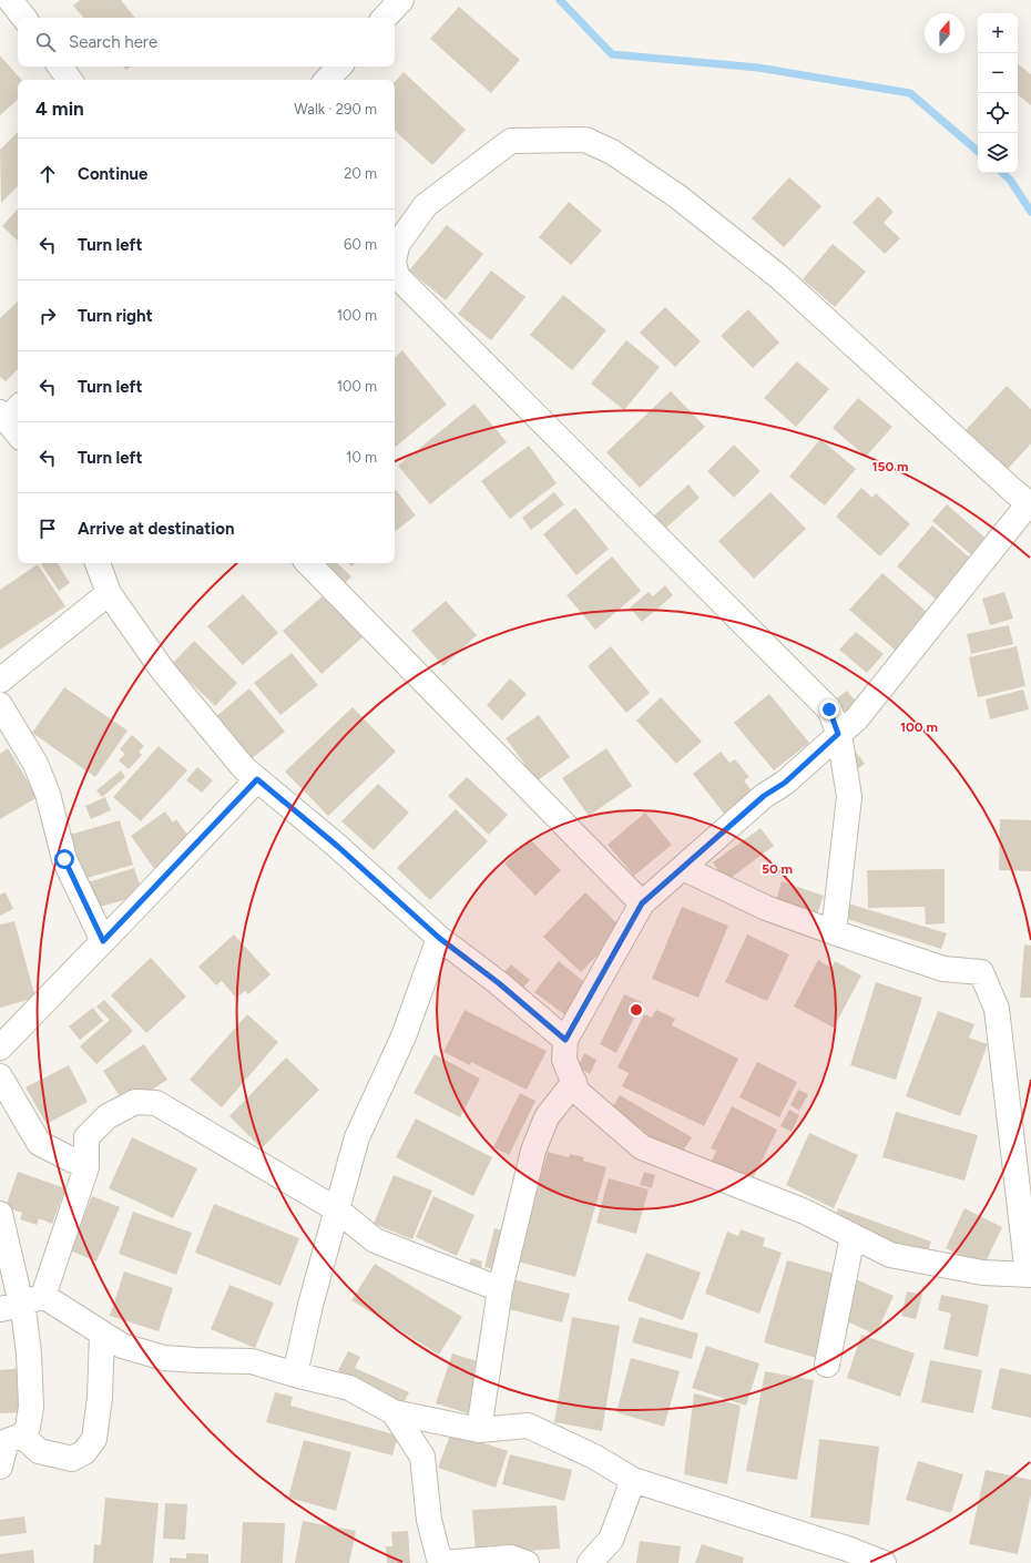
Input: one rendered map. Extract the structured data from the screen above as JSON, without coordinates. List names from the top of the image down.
{
  "north": "top",
  "page": {
    "map_buttons": ["+", "−"],
    "search": "Search here",
    "heading": ["4 min", "Walk · 290 m"],
    "list": [
      ["Continue", "20 m"],
      ["Turn left", "60 m"],
      ["Turn right", "100 m"],
      ["Turn left", "100 m"],
      ["Turn left", "10 m"],
      "Arrive at destination"
    ]
  },
  "rings": ["150 m", "100 m", "50 m"]
}
